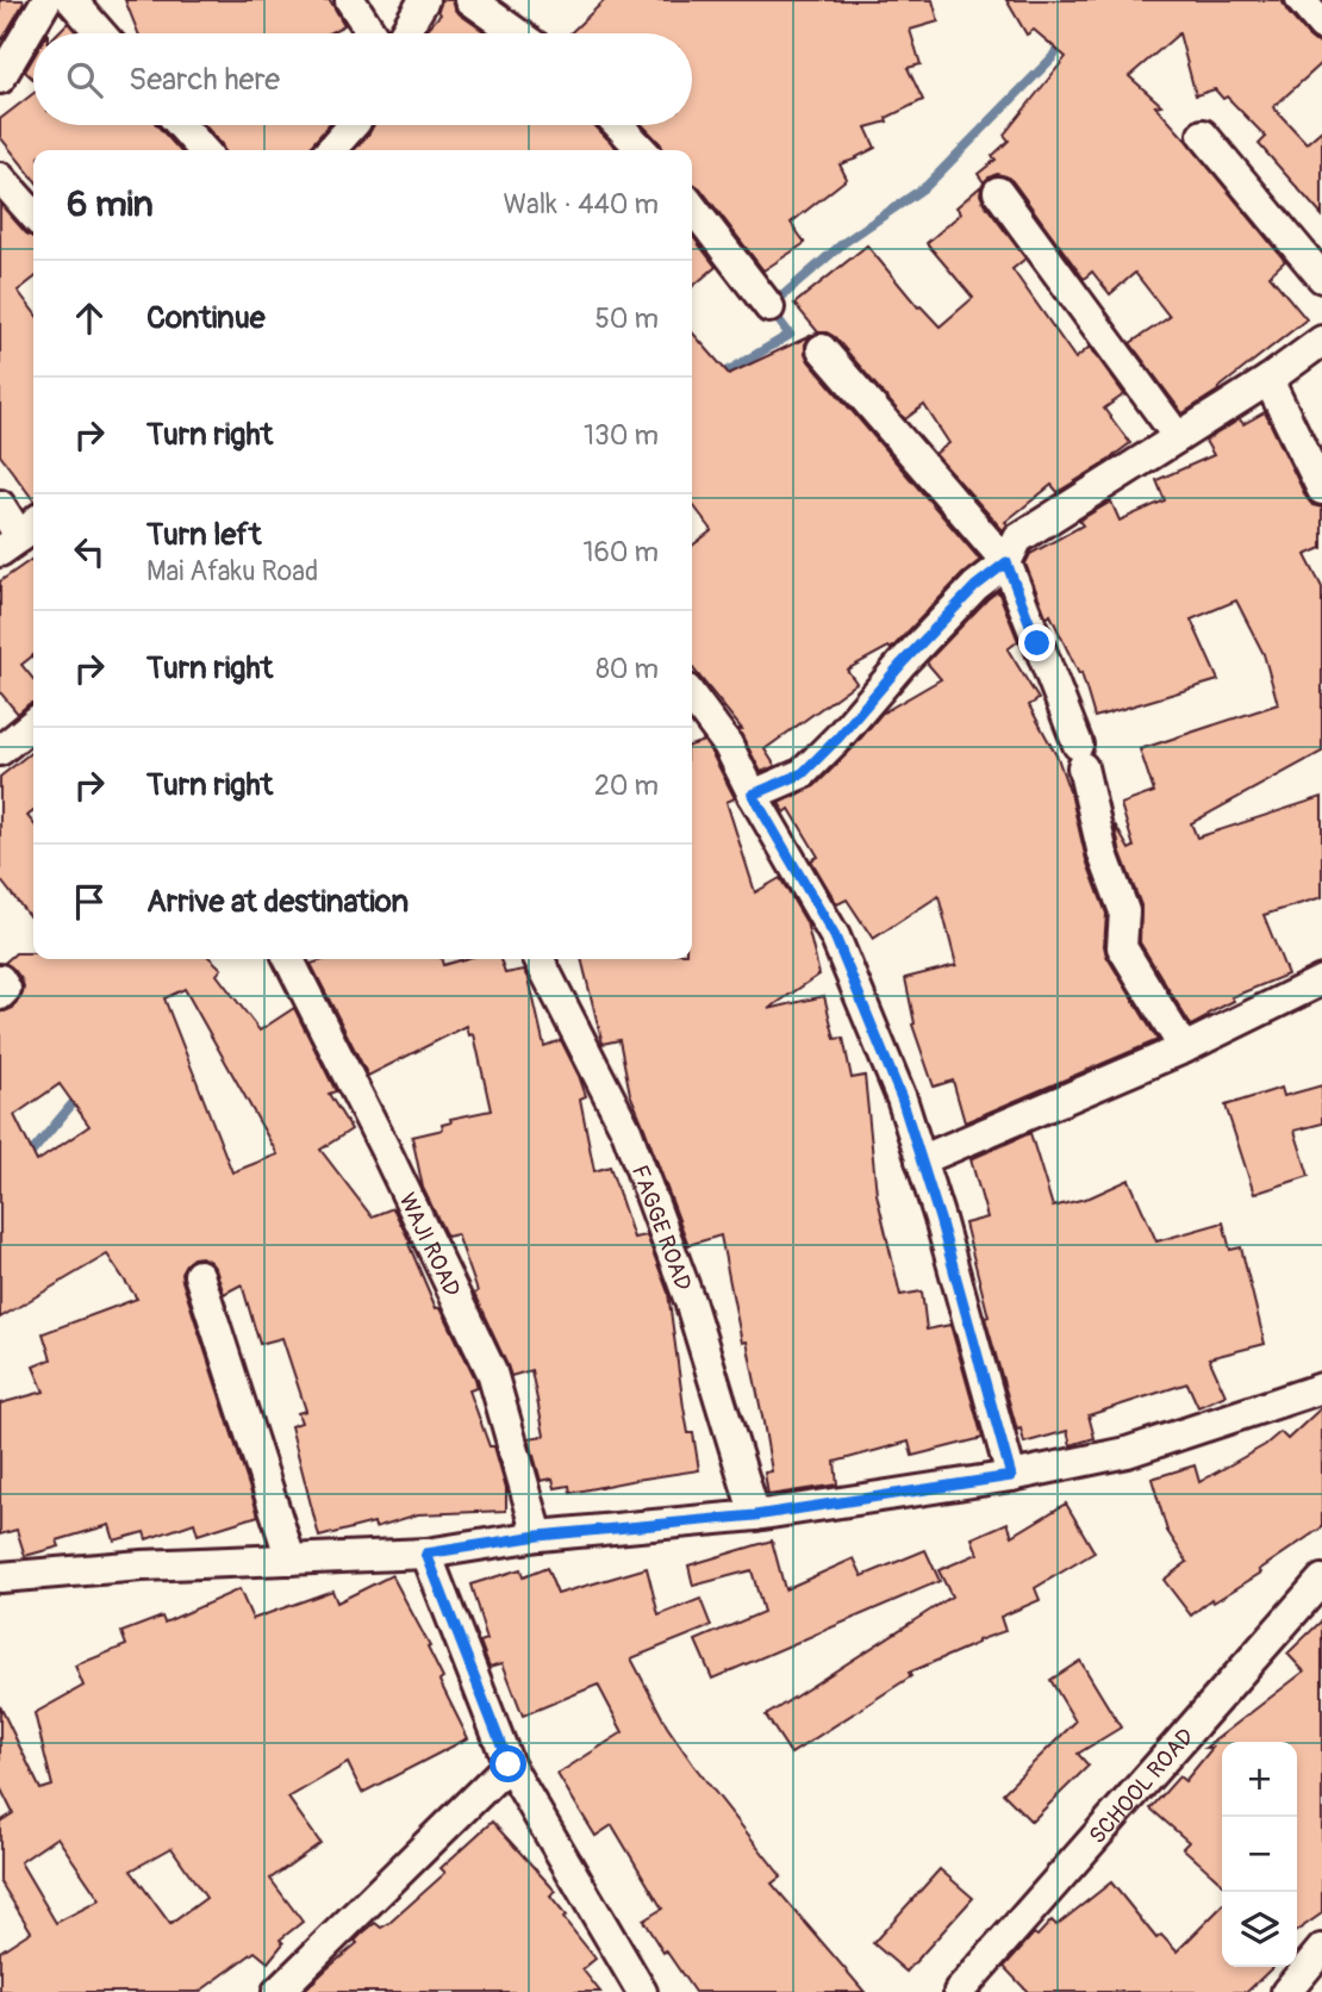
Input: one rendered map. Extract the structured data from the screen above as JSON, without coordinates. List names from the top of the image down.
{
  "streets": {
    "street": ["FAGGE ROAD", "WAJI ROAD", "SCHOOL ROAD"]
  },
  "page": {
    "search": "Search here",
    "heading": ["6 min", "Walk · 440 m"],
    "list": [
      ["Continue", "50 m"],
      ["Turn right", "130 m"],
      ["Turn left", "Mai Afaku Road", "160 m"],
      ["Turn right", "80 m"],
      ["Turn right", "20 m"],
      "Arrive at destination"
    ],
    "map_buttons": ["+", "−"]
  }
}
